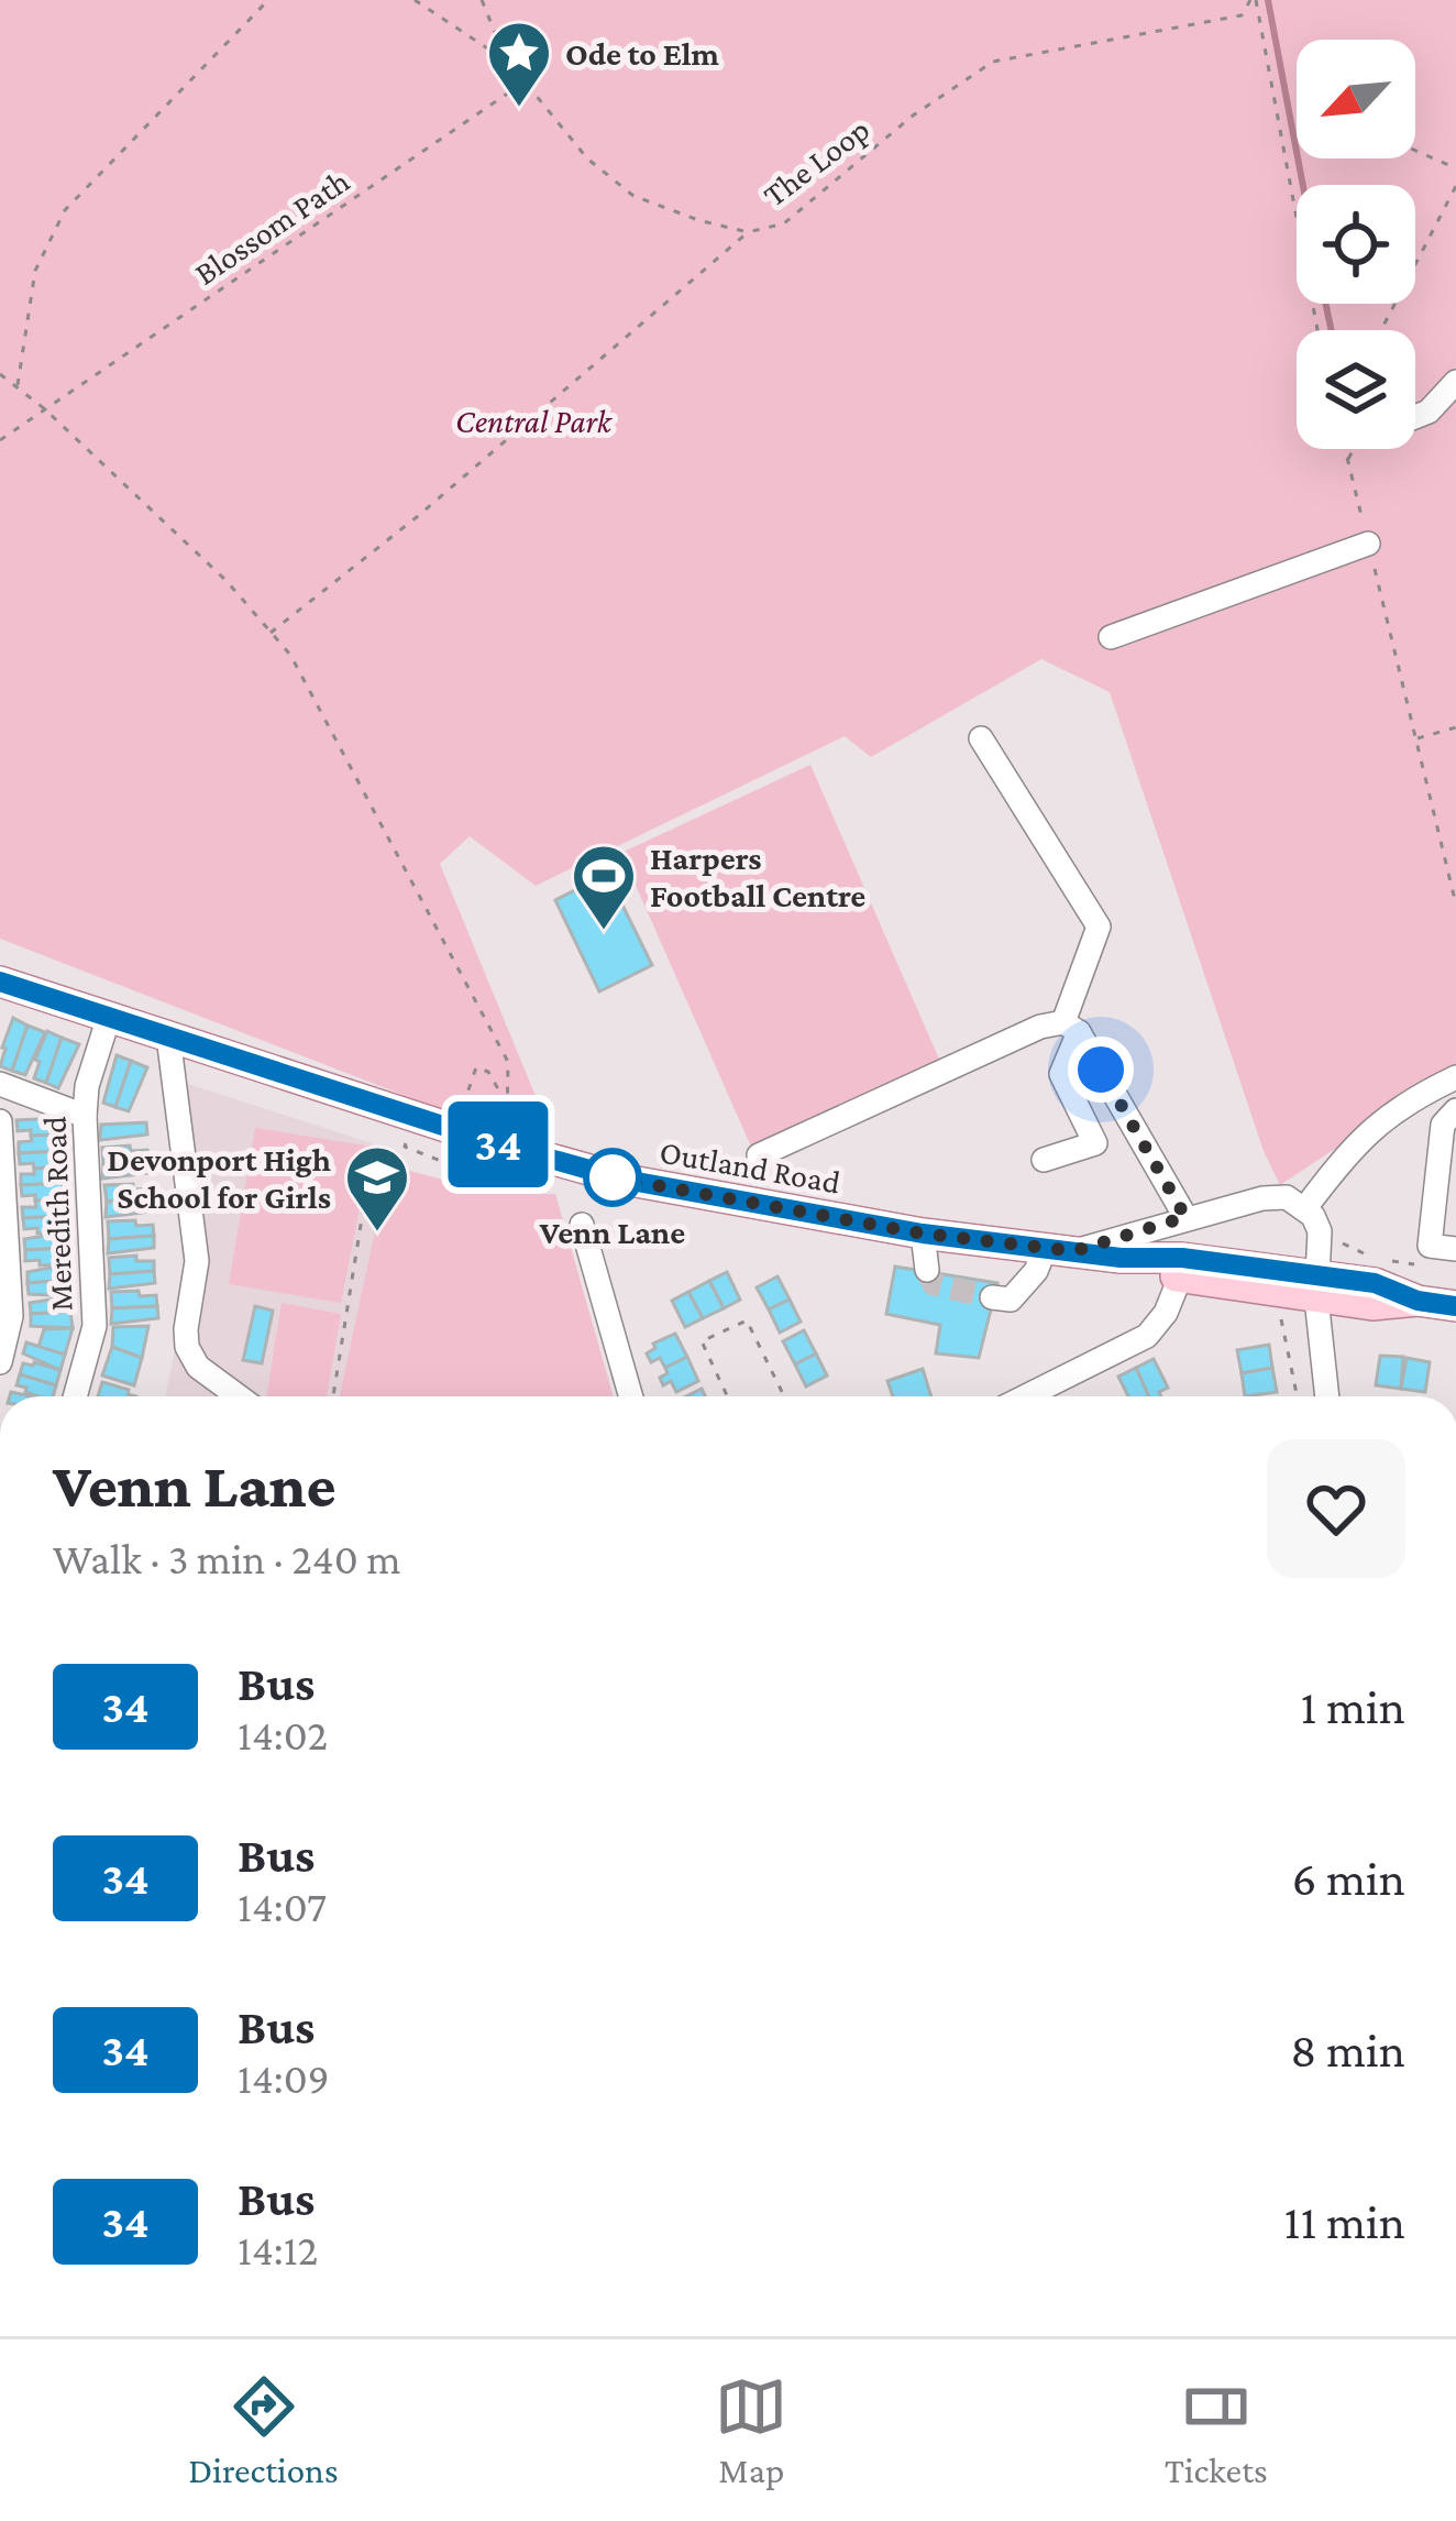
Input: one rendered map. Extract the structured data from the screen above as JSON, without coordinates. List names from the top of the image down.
{
  "streets": {
    "main road": ["Outland Road"],
    "street": ["Meredith Road"],
    "path": ["The Loop", "Blossom Path"]
  },
  "crossings": [
    ["The Loop", "Blossom Path"],
    ["Outland Road", "Meredith Road"]
  ],
  "parks": ["Central Park"],
  "places": {
    "place": ["Ode to Elm"],
    "sports": ["Harpers Football Centre"],
    "other": ["Venn Lane"],
    "school or university": ["Devonport High School for Girls"]
  },
  "lines": ["bus line 34"],
  "north": "bottom left",
  "page": {
    "on_map": "34",
    "heading": ["Venn Lane", "Walk · 3 min · 240 m"],
    "list": [
      {
        "mark": "34",
        "name": "Bus",
        "note": "14:02",
        "value": "1 min"
      },
      {
        "mark": "34",
        "name": "Bus",
        "note": "14:07",
        "value": "6 min"
      },
      {
        "mark": "34",
        "name": "Bus",
        "note": "14:09",
        "value": "8 min"
      },
      {
        "mark": "34",
        "name": "Bus",
        "note": "14:12",
        "value": "11 min"
      }
    ],
    "tabs": ["Directions", "Map", "Tickets"]
  }
}
